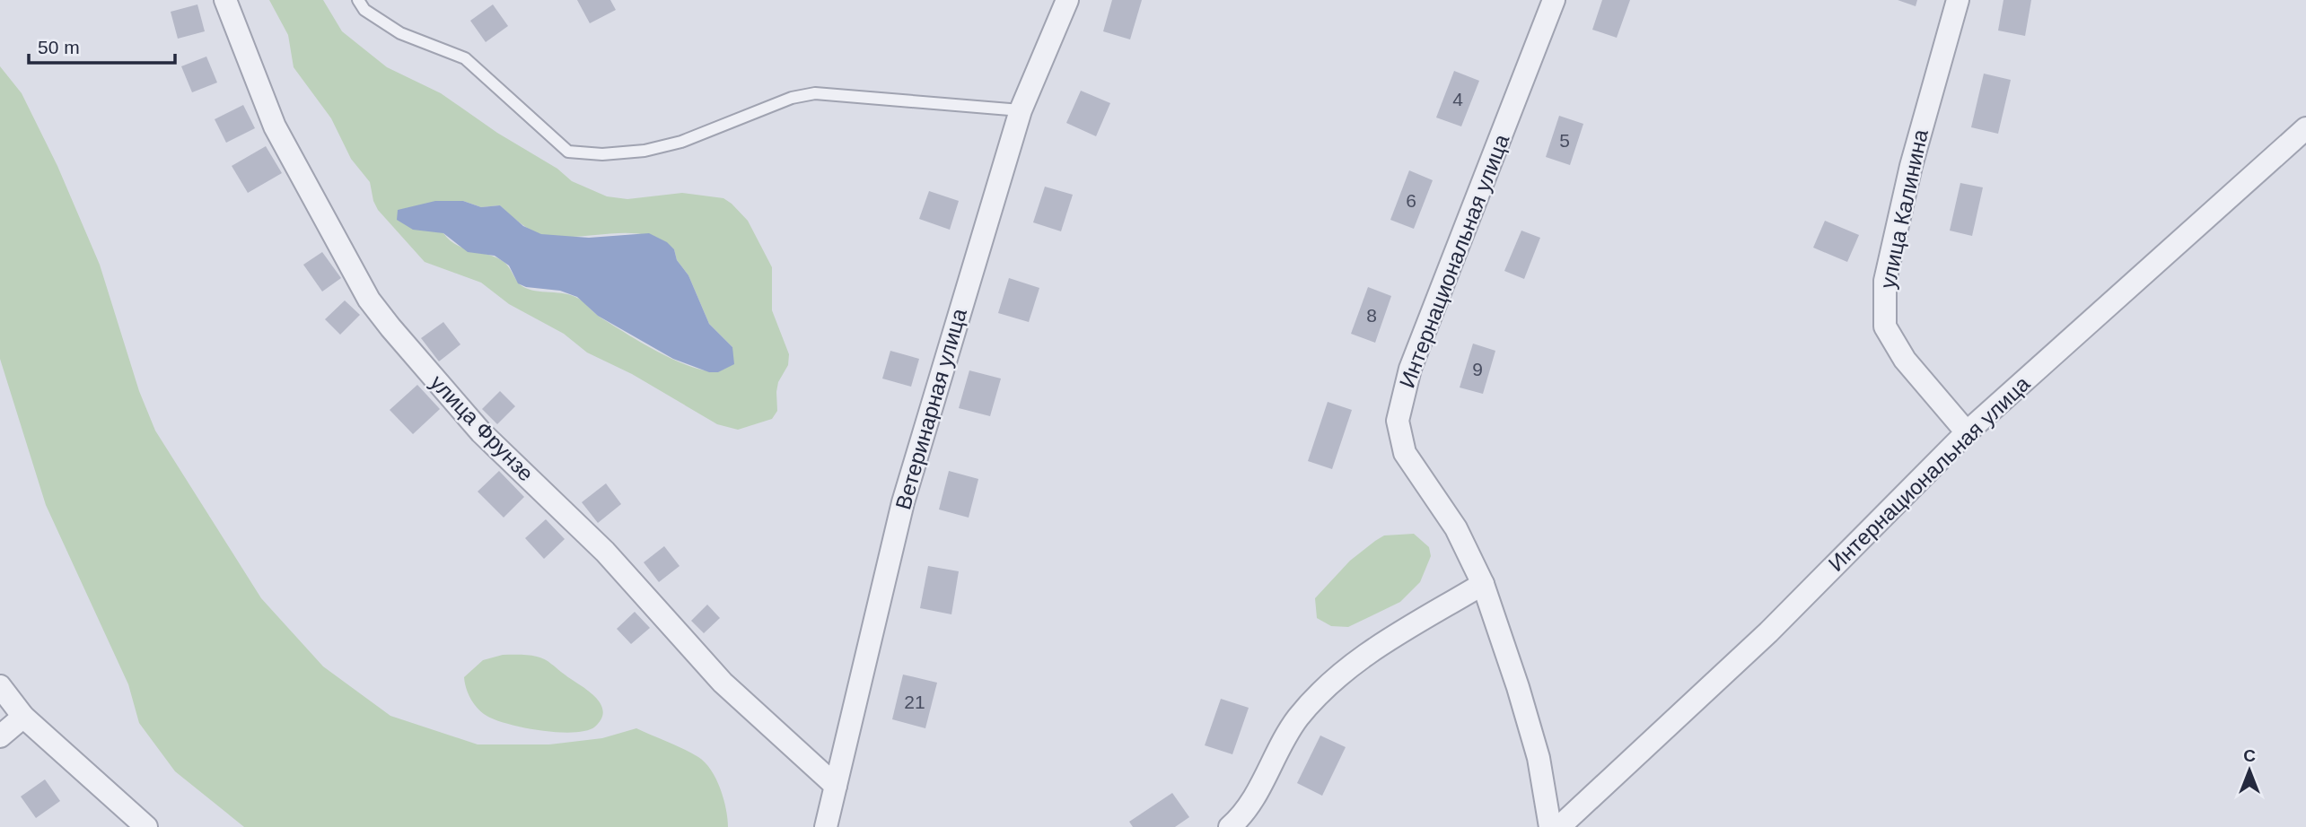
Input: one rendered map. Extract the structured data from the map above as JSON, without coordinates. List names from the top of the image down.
{
  "streets": {
    "street": [
      "улица Калинина",
      "Интернациональная улица",
      "Ветеринарная улица",
      "улица Фрунзе"
    ]
  },
  "crossings": [
    ["улица Калинина", "Интернациональная улица"],
    ["Ветеринарная улица", "улица Фрунзе"]
  ],
  "house_numbers": [
    "4",
    "5",
    "6",
    "8",
    "9",
    "21"
  ],
  "scale_bar": "50 m",
  "north": "top"
}
